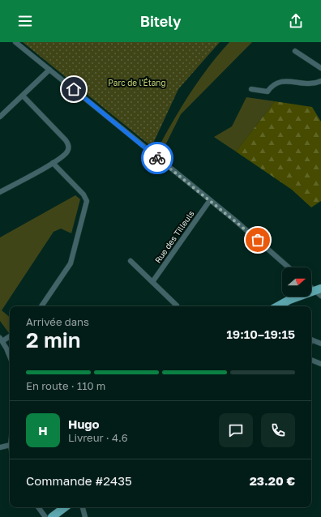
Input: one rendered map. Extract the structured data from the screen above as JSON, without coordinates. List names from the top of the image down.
{
  "streets": {
    "street": ["Rue des Tilleuls"]
  },
  "parks": ["Parc de l'Étang"],
  "north": "right",
  "page": {
    "header": "Bitely",
    "heading": ["2 min", "Arrivée dans", "19:10–19:15"],
    "panel": [
      "Hugo",
      "Livreur · 4.6",
      "Commande #2435",
      "23.20 €"
    ],
    "bar": "En route · 110 m",
    "round": "H"
  }
}
